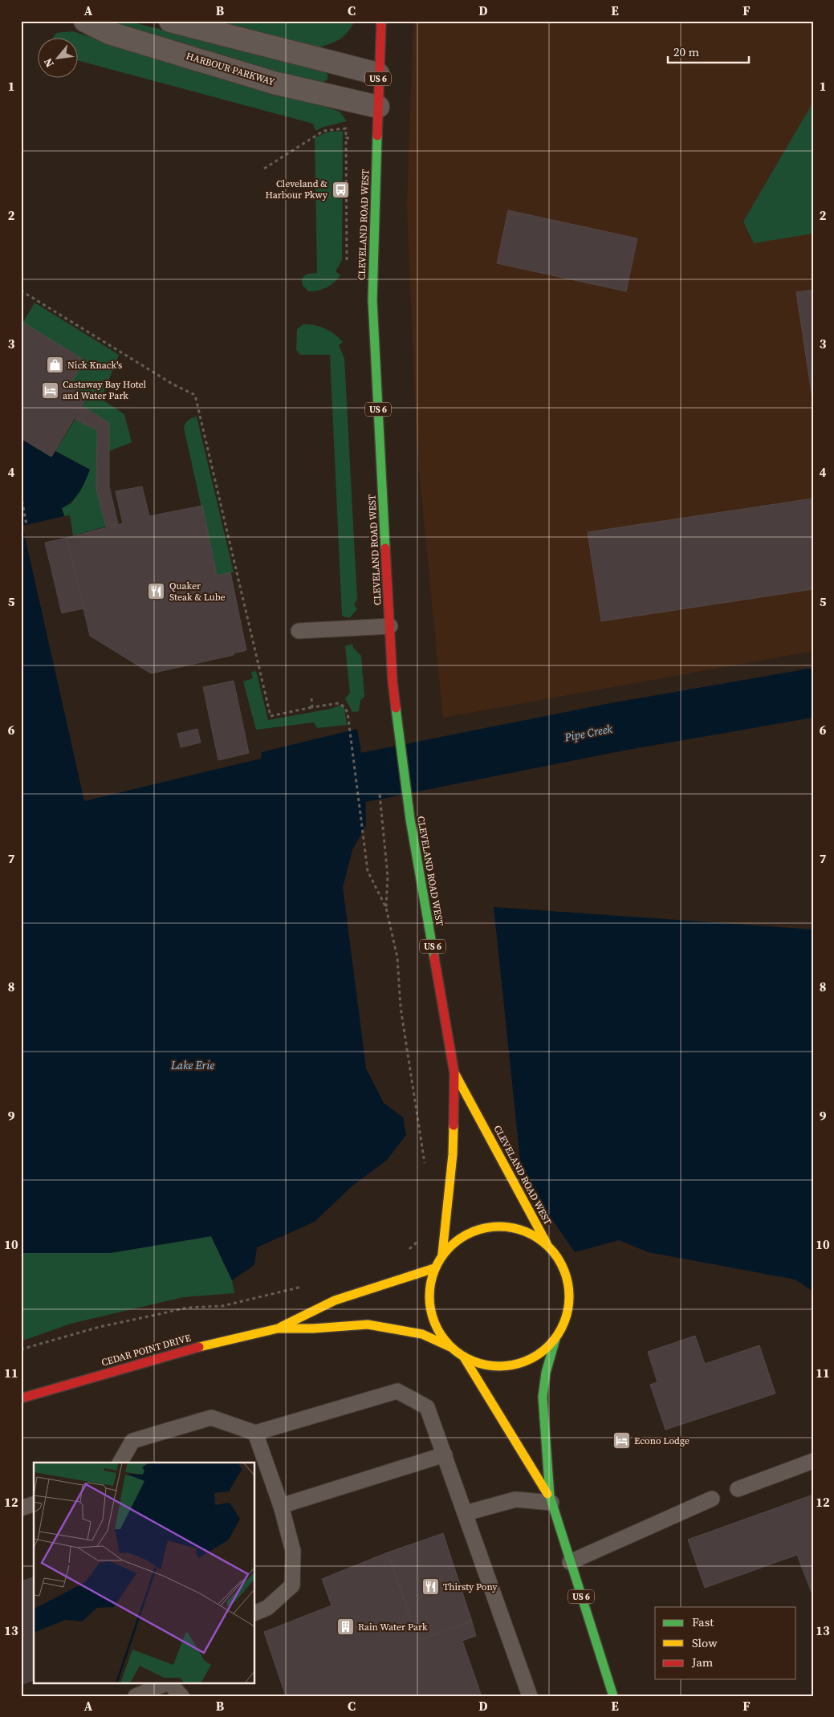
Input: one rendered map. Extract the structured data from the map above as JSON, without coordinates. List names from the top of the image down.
{
  "streets": {
    "main road": ["US 6", "CLEVELAND ROAD WEST", "CEDAR POINT DRIVE"],
    "street": ["HARBOUR PARKWAY"]
  },
  "crossings": [
    ["HARBOUR PARKWAY", "CLEVELAND ROAD WEST"],
    ["US 6", "CLEVELAND ROAD WEST"],
    ["US 6", "CEDAR POINT DRIVE"],
    ["CLEVELAND ROAD WEST", "CEDAR POINT DRIVE"]
  ],
  "water": ["Pipe Creek", "Lake Erie"],
  "places": {
    "bus stop": ["Cleveland & Harbour Pkwy"],
    "shop": ["Nick Knack's"],
    "hotel": ["Castaway Bay Hotel and Water Park", "Econo Lodge"],
    "restaurant": ["Quaker Steak & Lube", "Thirsty Pony"],
    "building": ["Rain Water Park"]
  },
  "legend": ["Fast", "Slow", "Jam"],
  "scale_bar": "20 m",
  "north": "bottom left",
  "grid": {
    "columns": [
      "A",
      "B",
      "C",
      "D",
      "E",
      "F"
    ],
    "rows": [
      "1",
      "2",
      "3",
      "4",
      "5",
      "6",
      "7",
      "8",
      "9",
      "10",
      "11",
      "12",
      "13"
    ]
  }
}
